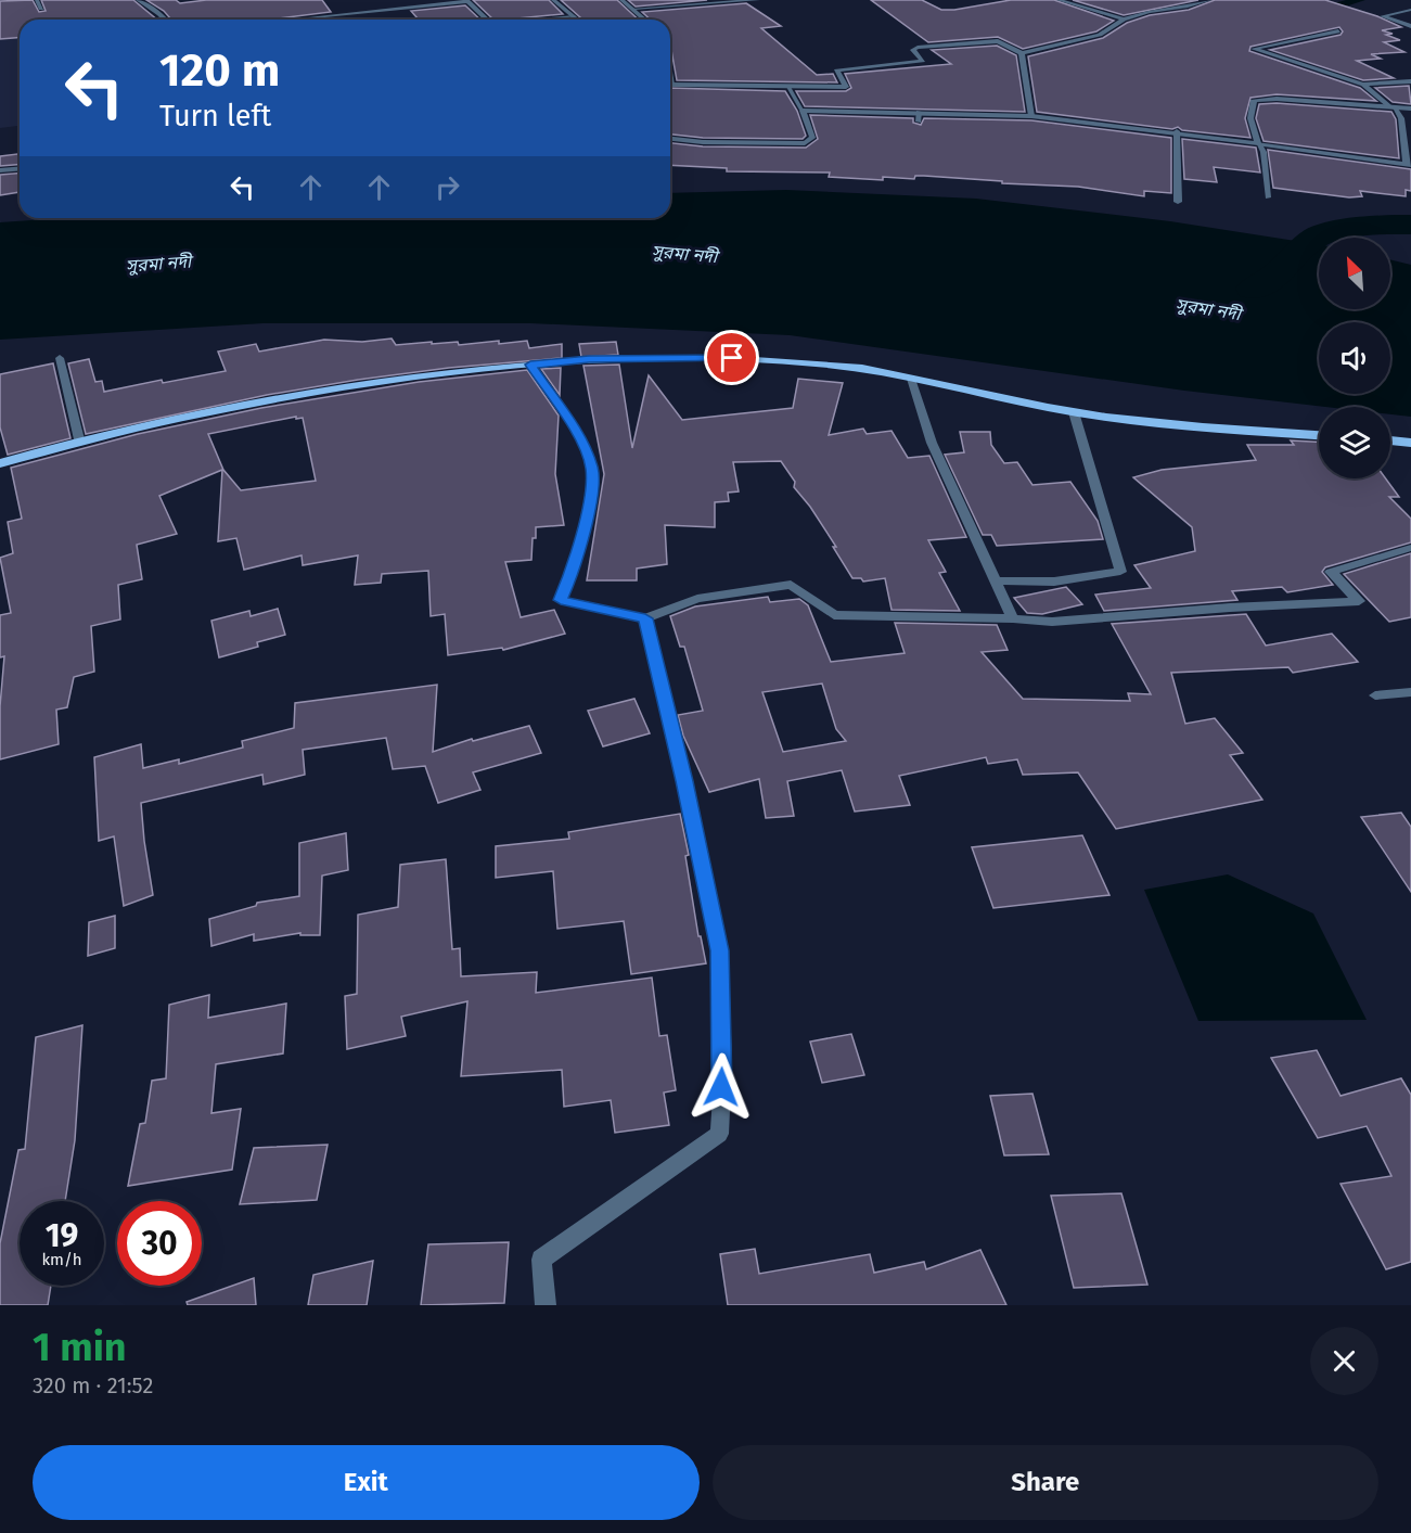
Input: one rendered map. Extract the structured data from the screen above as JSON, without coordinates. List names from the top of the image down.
{
  "water": ["সুরমা নদী"],
  "north": "top left",
  "page": {
    "turn": ["120 m", "Turn left"],
    "speed": "19 km/h",
    "limit": "30",
    "heading": ["1 min", "320 m · 21:52"],
    "buttons": ["Exit", "Share"]
  }
}
